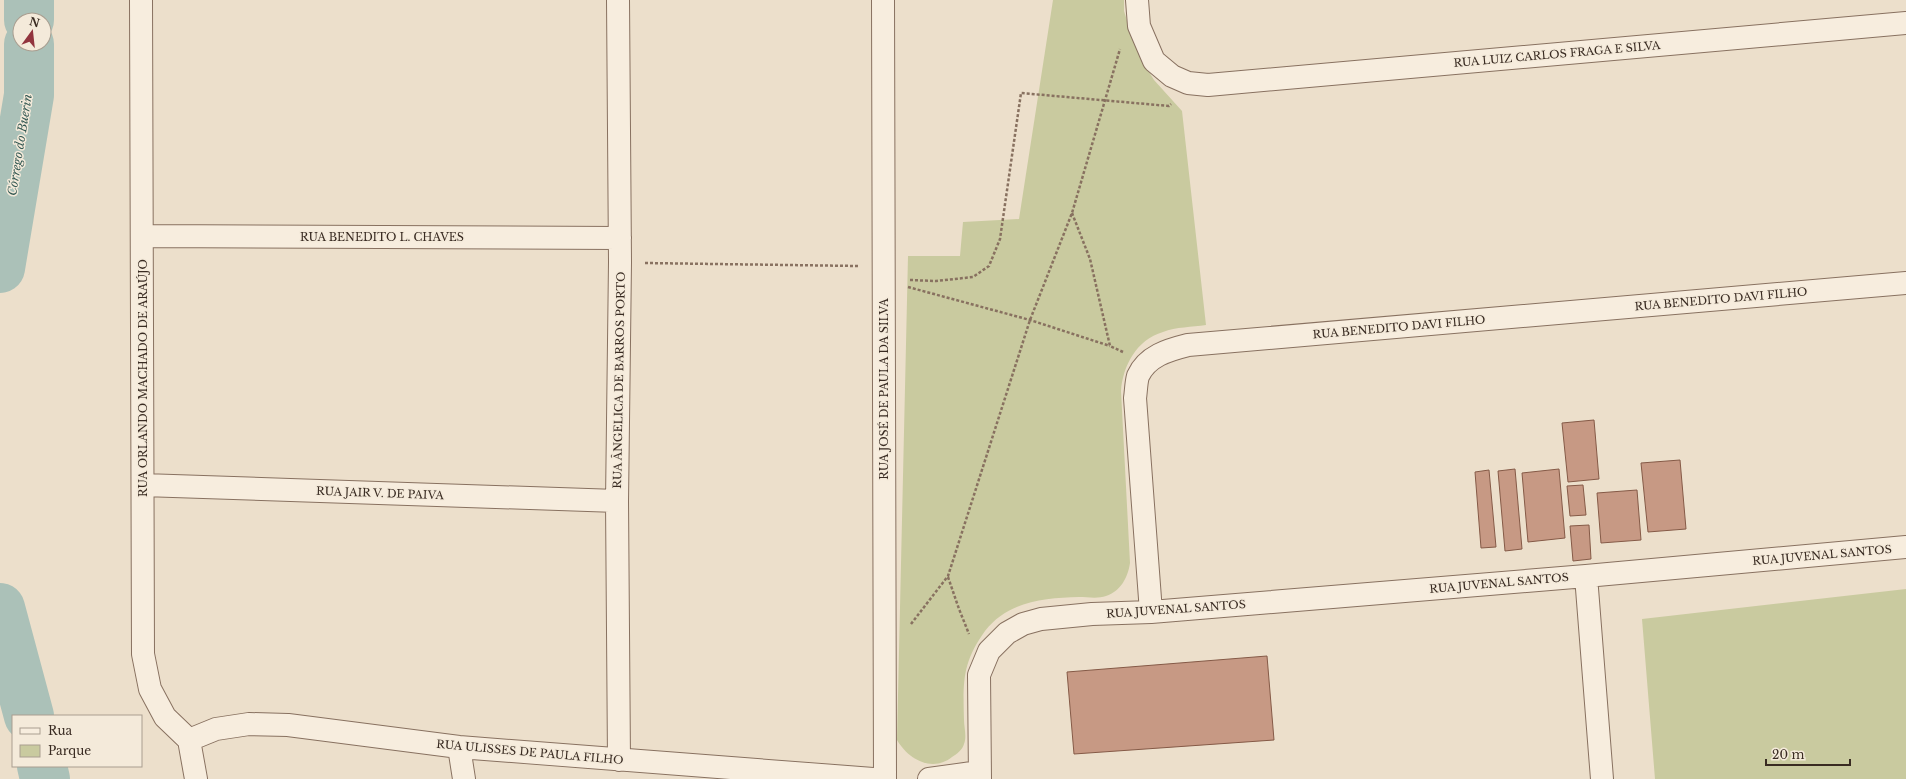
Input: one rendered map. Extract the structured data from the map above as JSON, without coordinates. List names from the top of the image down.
{
  "streets": {
    "street": [
      "RUA LUIZ CARLOS FRAGA E SILVA",
      "RUA BENEDITO L. CHAVES",
      "RUA BENEDITO DAVI FILHO",
      "RUA ORLANDO MACHADO DE ARAÚJO",
      "RUA ÂNGELICA DE BARROS PORTO",
      "RUA JOSÉ DE PAULA DA SILVA",
      "RUA JAIR V. DE PAIVA",
      "RUA JUVENAL SANTOS",
      "RUA ULISSES DE PAULA FILHO"
    ]
  },
  "crossings": [
    ["RUA BENEDITO L. CHAVES", "RUA ORLANDO MACHADO DE ARAÚJO"],
    ["RUA BENEDITO L. CHAVES", "RUA ÂNGELICA DE BARROS PORTO"],
    ["RUA ORLANDO MACHADO DE ARAÚJO", "RUA JAIR V. DE PAIVA"],
    ["RUA ORLANDO MACHADO DE ARAÚJO", "RUA ULISSES DE PAULA FILHO"],
    ["RUA ÂNGELICA DE BARROS PORTO", "RUA JAIR V. DE PAIVA"],
    ["RUA ÂNGELICA DE BARROS PORTO", "RUA ULISSES DE PAULA FILHO"]
  ],
  "water": ["Córrego do Buerin"],
  "legend": ["Rua", "Parque"],
  "scale_bar": "20 m",
  "north": "top"
}
